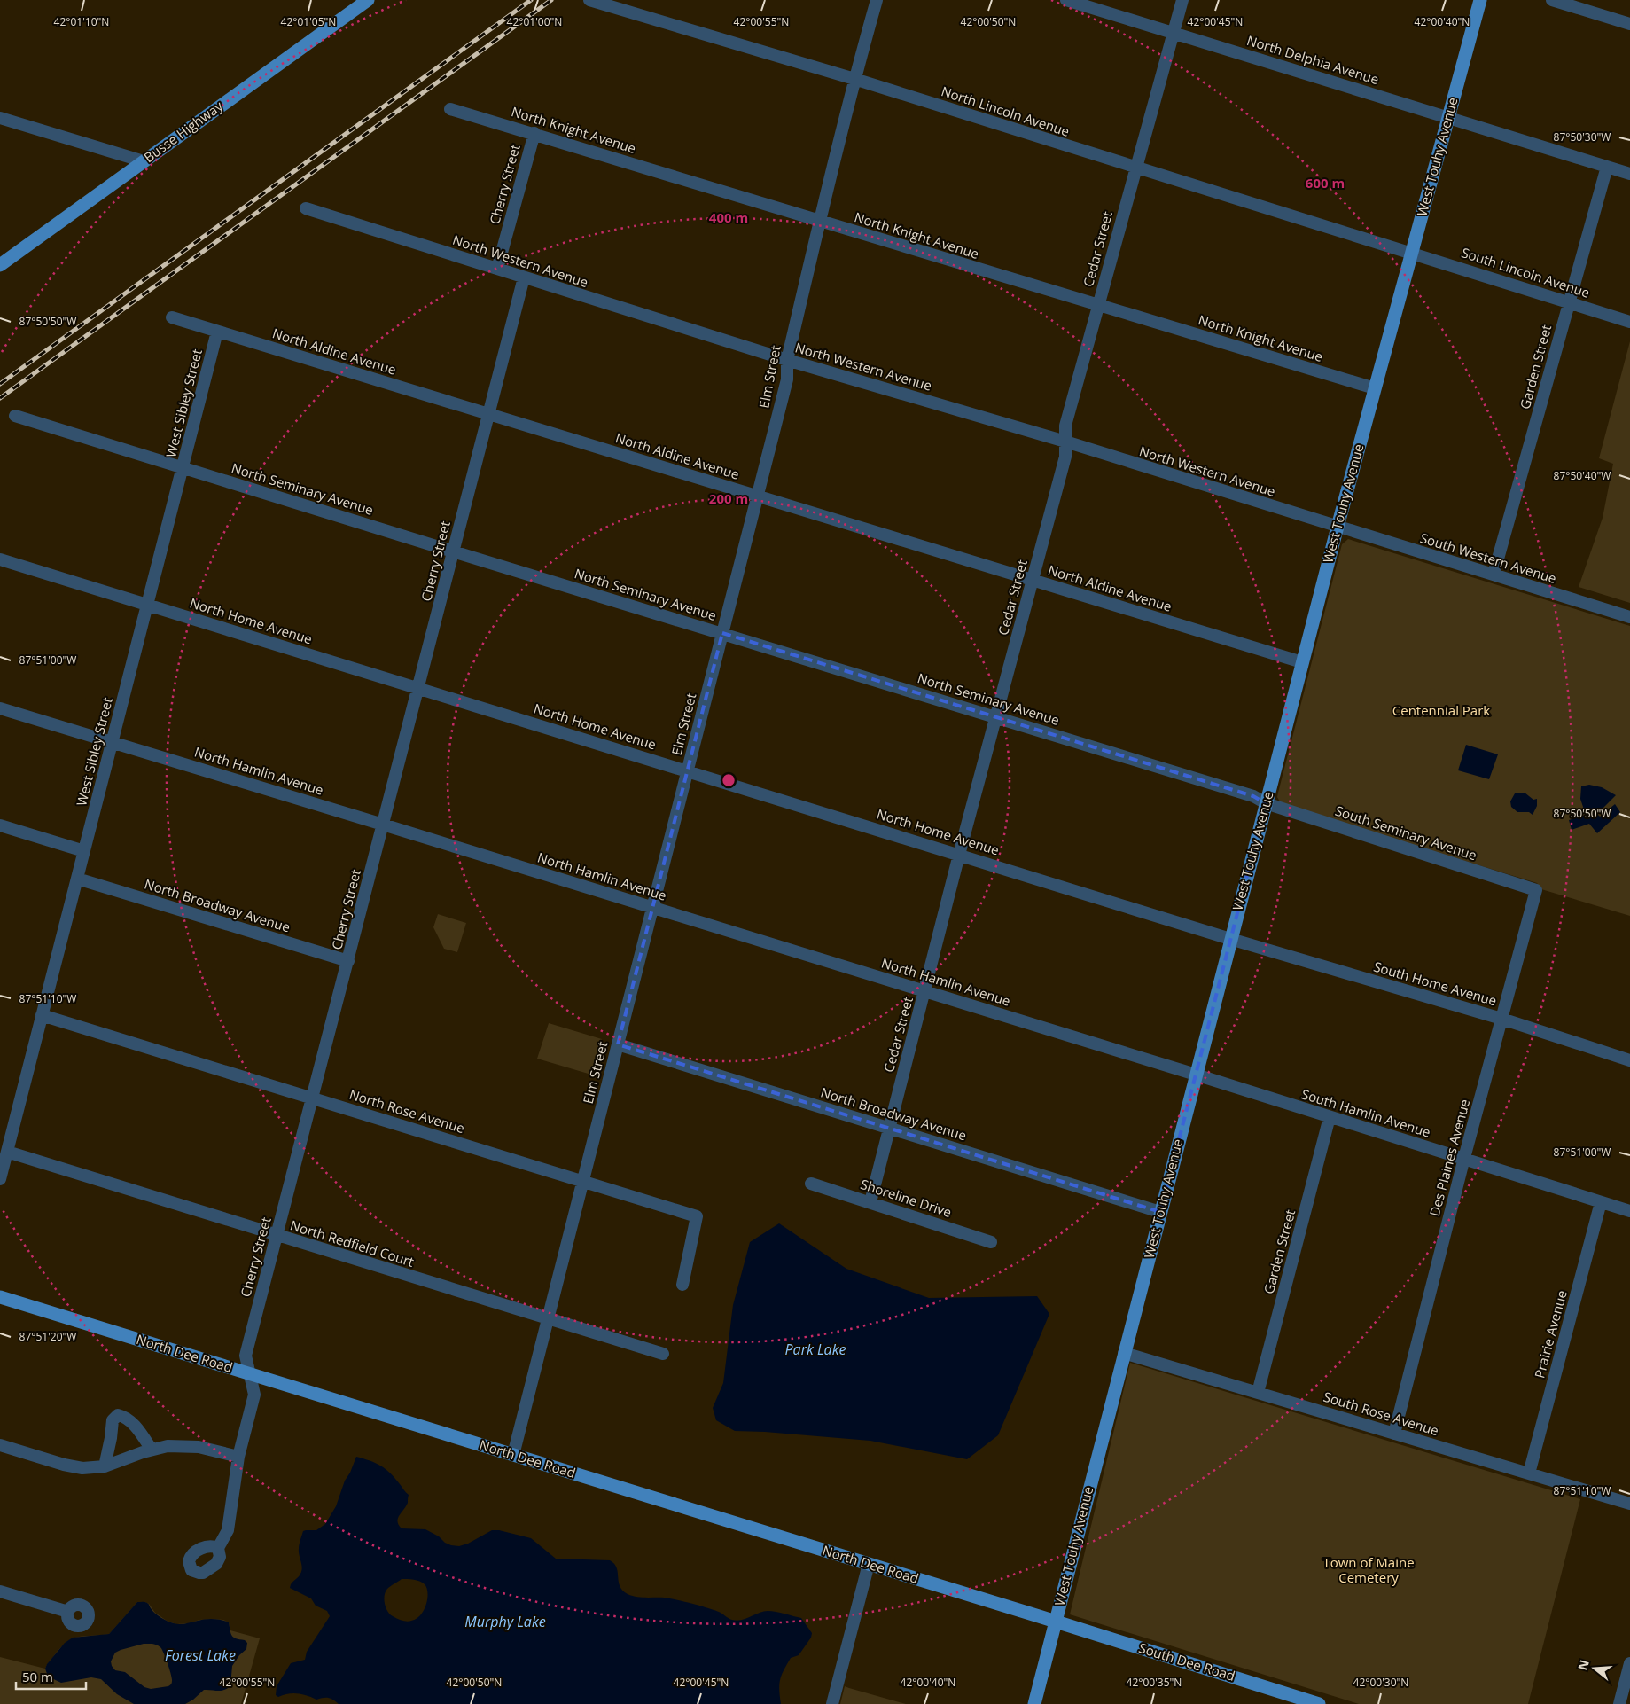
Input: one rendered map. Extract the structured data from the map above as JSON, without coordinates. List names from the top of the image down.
{
  "streets": {
    "main road": [
      "Busse Highway",
      "West Touhy Avenue",
      "North Dee Road",
      "South Dee Road"
    ],
    "street": [
      "North Delphia Avenue",
      "North Lincoln Avenue",
      "North Knight Avenue",
      "Cherry Street",
      "Cedar Street",
      "North Western Avenue",
      "South Lincoln Avenue",
      "North Aldine Avenue",
      "Garden Street",
      "Elm Street",
      "West Sibley Street",
      "North Seminary Avenue",
      "South Western Avenue",
      "North Home Avenue",
      "North Hamlin Avenue",
      "South Seminary Avenue",
      "North Broadway Avenue",
      "South Home Avenue",
      "North Rose Avenue",
      "South Hamlin Avenue",
      "Des Plaines Avenue",
      "Shoreline Drive",
      "North Redfield Court",
      "Prairie Avenue",
      "South Rose Avenue"
    ]
  },
  "crossings": [
    ["North Delphia Avenue", "West Touhy Avenue"],
    ["North Delphia Avenue", "Cedar Street"],
    ["North Delphia Avenue", "Garden Street"],
    ["North Lincoln Avenue", "West Touhy Avenue"],
    ["North Lincoln Avenue", "Cedar Street"],
    ["North Lincoln Avenue", "South Lincoln Avenue"],
    ["North Lincoln Avenue", "Elm Street"],
    ["North Knight Avenue", "West Touhy Avenue"],
    ["North Knight Avenue", "Cherry Street"],
    ["North Knight Avenue", "Cedar Street"],
    ["North Knight Avenue", "Elm Street"],
    ["West Touhy Avenue", "North Western Avenue"],
    ["West Touhy Avenue", "South Lincoln Avenue"],
    ["West Touhy Avenue", "North Aldine Avenue"],
    ["West Touhy Avenue", "North Seminary Avenue"],
    ["West Touhy Avenue", "South Western Avenue"],
    ["West Touhy Avenue", "North Home Avenue"],
    ["West Touhy Avenue", "North Hamlin Avenue"],
    ["West Touhy Avenue", "South Seminary Avenue"],
    ["West Touhy Avenue", "North Broadway Avenue"],
    ["West Touhy Avenue", "South Home Avenue"],
    ["West Touhy Avenue", "South Hamlin Avenue"],
    ["West Touhy Avenue", "North Dee Road"],
    ["West Touhy Avenue", "South Rose Avenue"],
    ["West Touhy Avenue", "South Dee Road"],
    ["Cherry Street", "North Western Avenue"],
    ["Cherry Street", "North Aldine Avenue"],
    ["Cherry Street", "North Seminary Avenue"],
    ["Cherry Street", "North Home Avenue"],
    ["Cherry Street", "North Hamlin Avenue"],
    ["Cherry Street", "North Broadway Avenue"],
    ["Cherry Street", "North Rose Avenue"],
    ["Cherry Street", "North Redfield Court"],
    ["Cherry Street", "North Dee Road"],
    ["Cedar Street", "North Western Avenue"],
    ["Cedar Street", "North Aldine Avenue"],
    ["Cedar Street", "North Seminary Avenue"],
    ["Cedar Street", "North Home Avenue"],
    ["Cedar Street", "North Hamlin Avenue"],
    ["Cedar Street", "North Broadway Avenue"],
    ["Cedar Street", "Shoreline Drive"],
    ["North Western Avenue", "Elm Street"],
    ["North Western Avenue", "South Western Avenue"],
    ["South Lincoln Avenue", "Garden Street"],
    ["North Aldine Avenue", "Elm Street"],
    ["North Aldine Avenue", "West Sibley Street"],
    ["Garden Street", "South Western Avenue"],
    ["Garden Street", "South Hamlin Avenue"],
    ["Garden Street", "South Rose Avenue"],
    ["Elm Street", "North Seminary Avenue"],
    ["Elm Street", "North Home Avenue"],
    ["Elm Street", "North Hamlin Avenue"],
    ["Elm Street", "North Broadway Avenue"],
    ["Elm Street", "North Rose Avenue"],
    ["Elm Street", "North Redfield Court"],
    ["Elm Street", "North Dee Road"],
    ["West Sibley Street", "North Seminary Avenue"],
    ["West Sibley Street", "North Home Avenue"],
    ["West Sibley Street", "North Hamlin Avenue"],
    ["West Sibley Street", "North Broadway Avenue"],
    ["West Sibley Street", "North Rose Avenue"],
    ["West Sibley Street", "North Redfield Court"],
    ["North Seminary Avenue", "South Seminary Avenue"],
    ["North Home Avenue", "South Home Avenue"],
    ["North Hamlin Avenue", "South Hamlin Avenue"],
    ["South Seminary Avenue", "Des Plaines Avenue"],
    ["South Home Avenue", "Des Plaines Avenue"],
    ["South Hamlin Avenue", "Des Plaines Avenue"],
    ["South Hamlin Avenue", "Prairie Avenue"],
    ["Des Plaines Avenue", "South Rose Avenue"],
    ["Prairie Avenue", "South Rose Avenue"],
    ["North Dee Road", "South Dee Road"]
  ],
  "water": ["Park Lake", "Murphy Lake", "Forest Lake"],
  "parks": ["Centennial Park", "Town of Maine Cemetery"],
  "scale_bar": "50 m",
  "north": "left",
  "coordinates": [
    "42°01'10\"N",
    "42°01'05\"N",
    "42°01'00\"N",
    "42°00'55\"N",
    "42°00'50\"N",
    "42°00'45\"N",
    "42°00'40\"N",
    "87°50'30\"W",
    "87°50'50\"W",
    "87°50'40\"W",
    "87°51'00\"W",
    "87°51'10\"W",
    "87°51'20\"W",
    "42°00'35\"N",
    "42°00'30\"N"
  ],
  "rings": ["600 m", "400 m", "200 m"]
}
